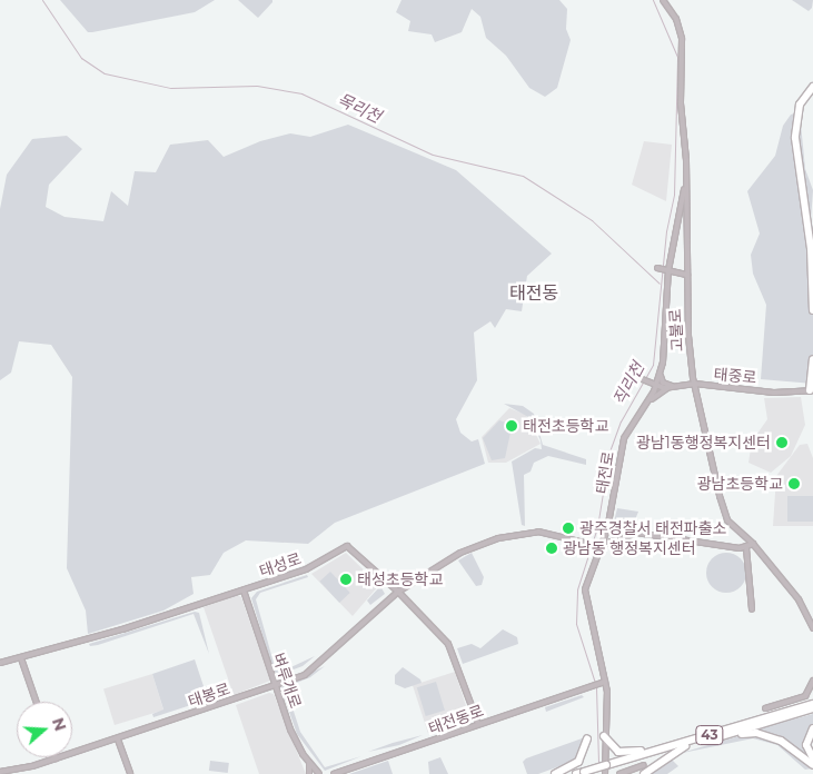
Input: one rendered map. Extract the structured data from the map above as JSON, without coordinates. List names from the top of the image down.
{
  "streets": {
    "highway": ["43"],
    "street": [
      "고불로",
      "태중로",
      "태전로",
      "태성로",
      "벼루개로",
      "태봉로",
      "태전동로"
    ]
  },
  "crossings": [
    ["고불로", "태중로"],
    ["고불로", "태전로"],
    ["태중로", "태전로"],
    ["태전로", "태봉로"],
    ["태전로", "태전동로"],
    ["태전로", "43"],
    ["태성로", "벼루개로"],
    ["태성로", "태봉로"],
    ["태성로", "태전동로"],
    ["벼루개로", "태봉로"]
  ],
  "districts": ["태전동"],
  "water": ["목리천", "직리천"],
  "places": [
    "태전초등학교",
    "광남1동행정복지센터",
    "광남초등학교",
    "광주경찰서 태전파출소",
    "광남동 행정복지센터",
    "태성초등학교"
  ],
  "north": "right"
}
